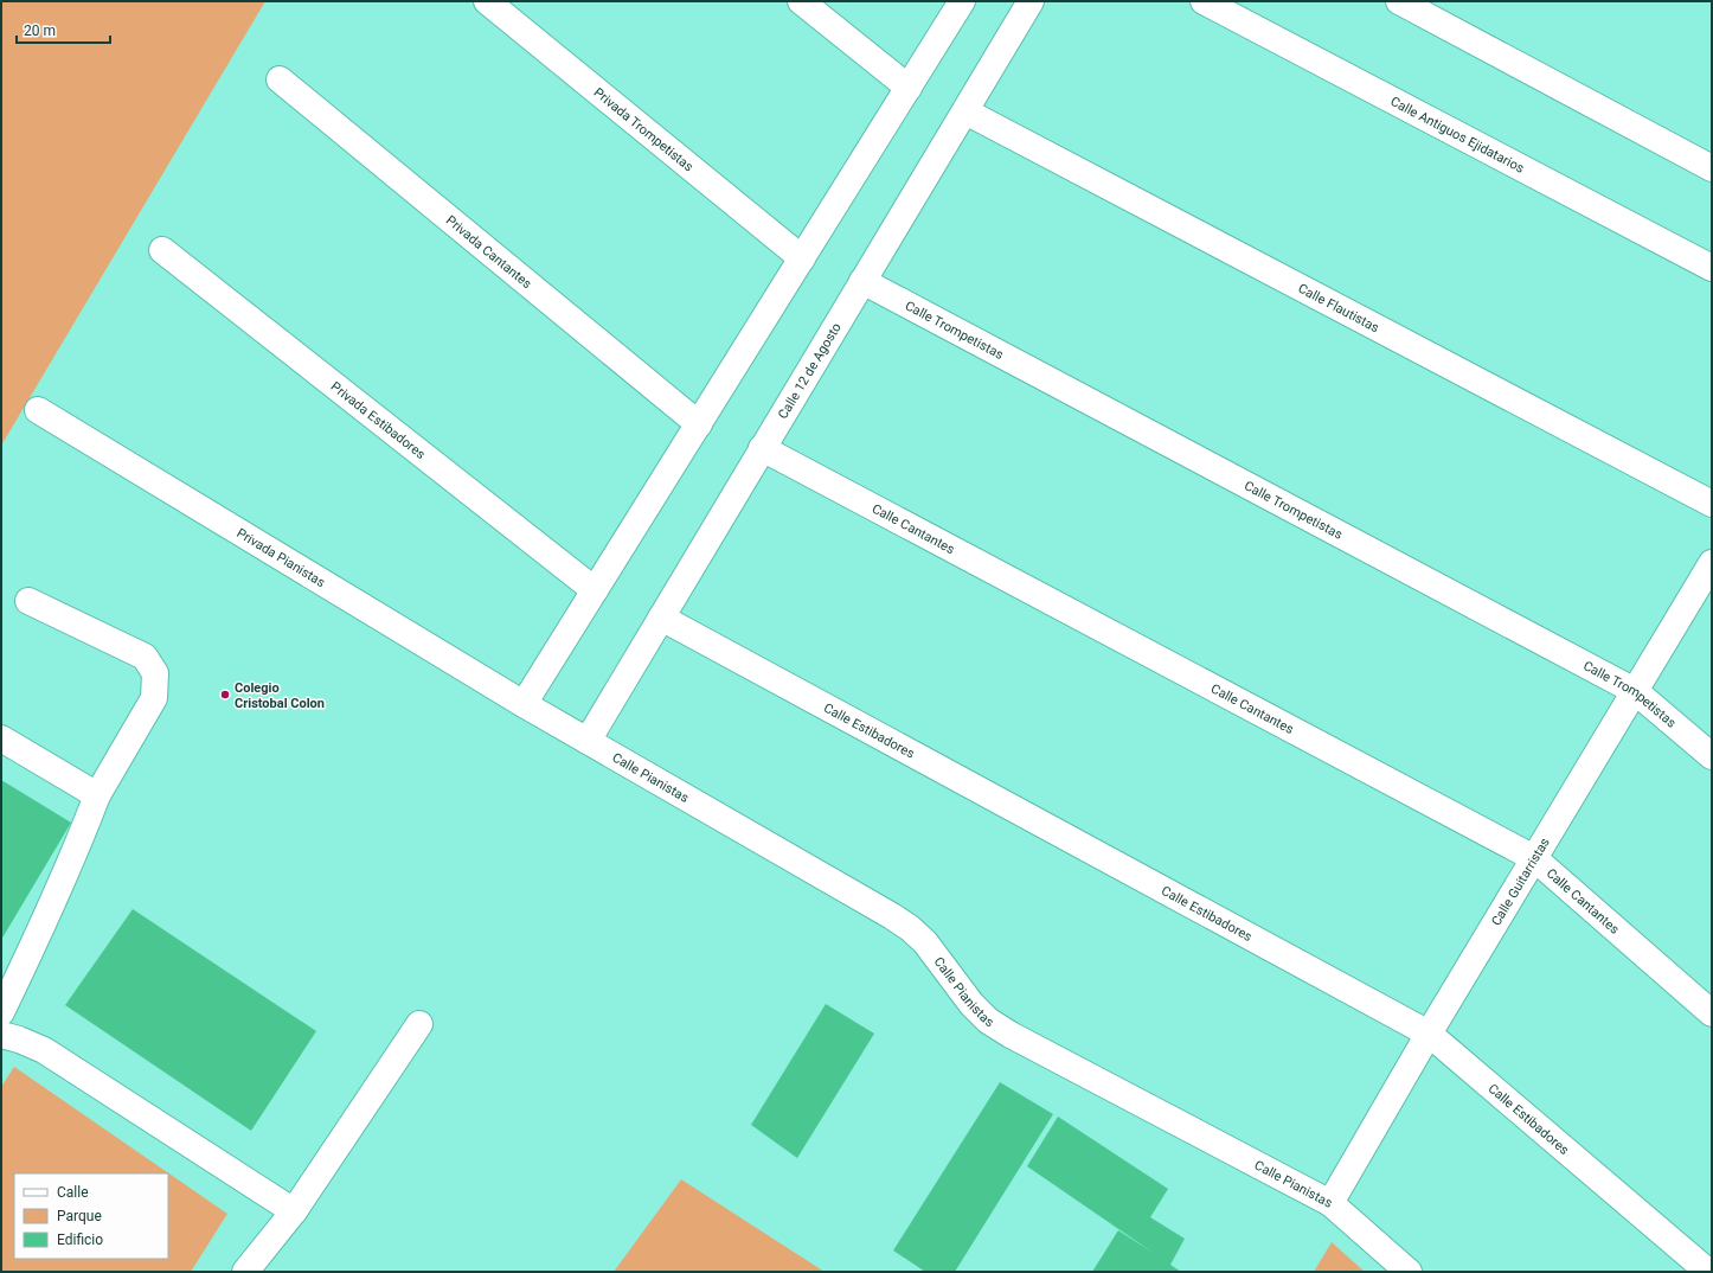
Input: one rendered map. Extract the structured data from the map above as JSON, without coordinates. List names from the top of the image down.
{
  "streets": {
    "street": [
      "Privada Trompetistas",
      "Calle Antiguos Ejidatarios",
      "Privada Cantantes",
      "Calle Flautistas",
      "Calle Trompetistas",
      "Calle 12 de Agosto",
      "Privada Estibadores",
      "Calle Cantantes",
      "Privada Pianistas",
      "Calle Estibadores",
      "Calle Pianistas",
      "Calle Guitarristas"
    ]
  },
  "crossings": [
    ["Calle Flautistas", "Calle 12 de Agosto"],
    ["Calle Trompetistas", "Calle 12 de Agosto"],
    ["Calle Trompetistas", "Calle Guitarristas"],
    ["Calle 12 de Agosto", "Calle Cantantes"],
    ["Calle 12 de Agosto", "Calle Estibadores"],
    ["Calle 12 de Agosto", "Calle Pianistas"],
    ["Calle Cantantes", "Calle Guitarristas"],
    ["Privada Pianistas", "Calle Pianistas"],
    ["Calle Estibadores", "Calle Guitarristas"],
    ["Calle Pianistas", "Calle Guitarristas"]
  ],
  "places": ["Colegio Cristobal Colon"],
  "legend": ["Calle", "Parque", "Edificio"],
  "scale_bar": "20 m"
}
